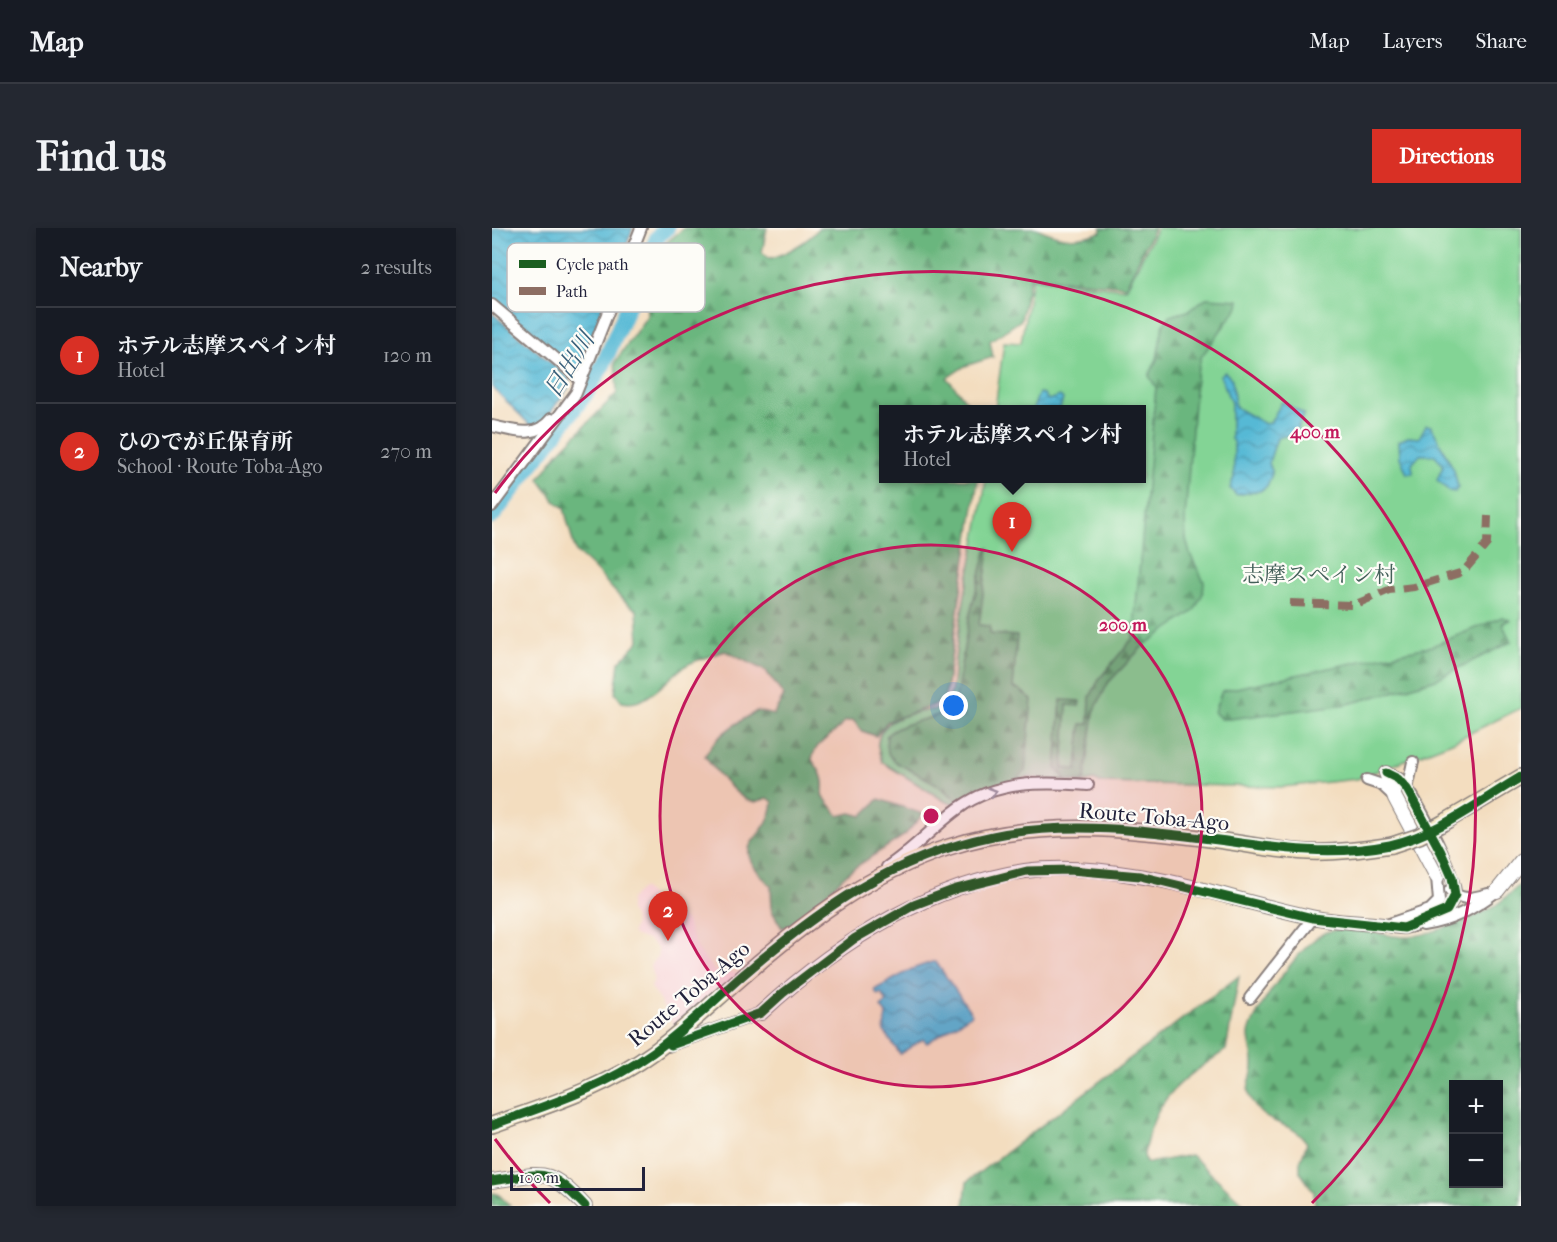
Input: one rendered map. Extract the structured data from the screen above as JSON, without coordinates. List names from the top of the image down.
{
  "streets": {
    "main road": ["Route Toba-Ago"]
  },
  "water": ["日出川"],
  "parks": ["志摩スペイン村"],
  "legend": ["Cycle path", "Path"],
  "scale_bar": "100 m",
  "page": {
    "header": "Map",
    "nav": ["Map", "Layers", "Share"],
    "buttons": "Directions",
    "title": "Find us",
    "heading": ["Nearby", "2 results"],
    "list": [
      {
        "mark": "1",
        "name": "ホテル志摩スペイン村",
        "note": "Hotel",
        "value": "120 m"
      },
      {
        "mark": "2",
        "name": "ひのでが丘保育所",
        "note": "School · Route Toba-Ago",
        "value": "270 m"
      }
    ],
    "popup": ["ホテル志摩スペイン村", "Hotel"],
    "pins": ["1", "2"],
    "map_buttons": ["+", "−"],
    "scale": "100 m"
  },
  "rings": ["400 m", "200 m"]
}
